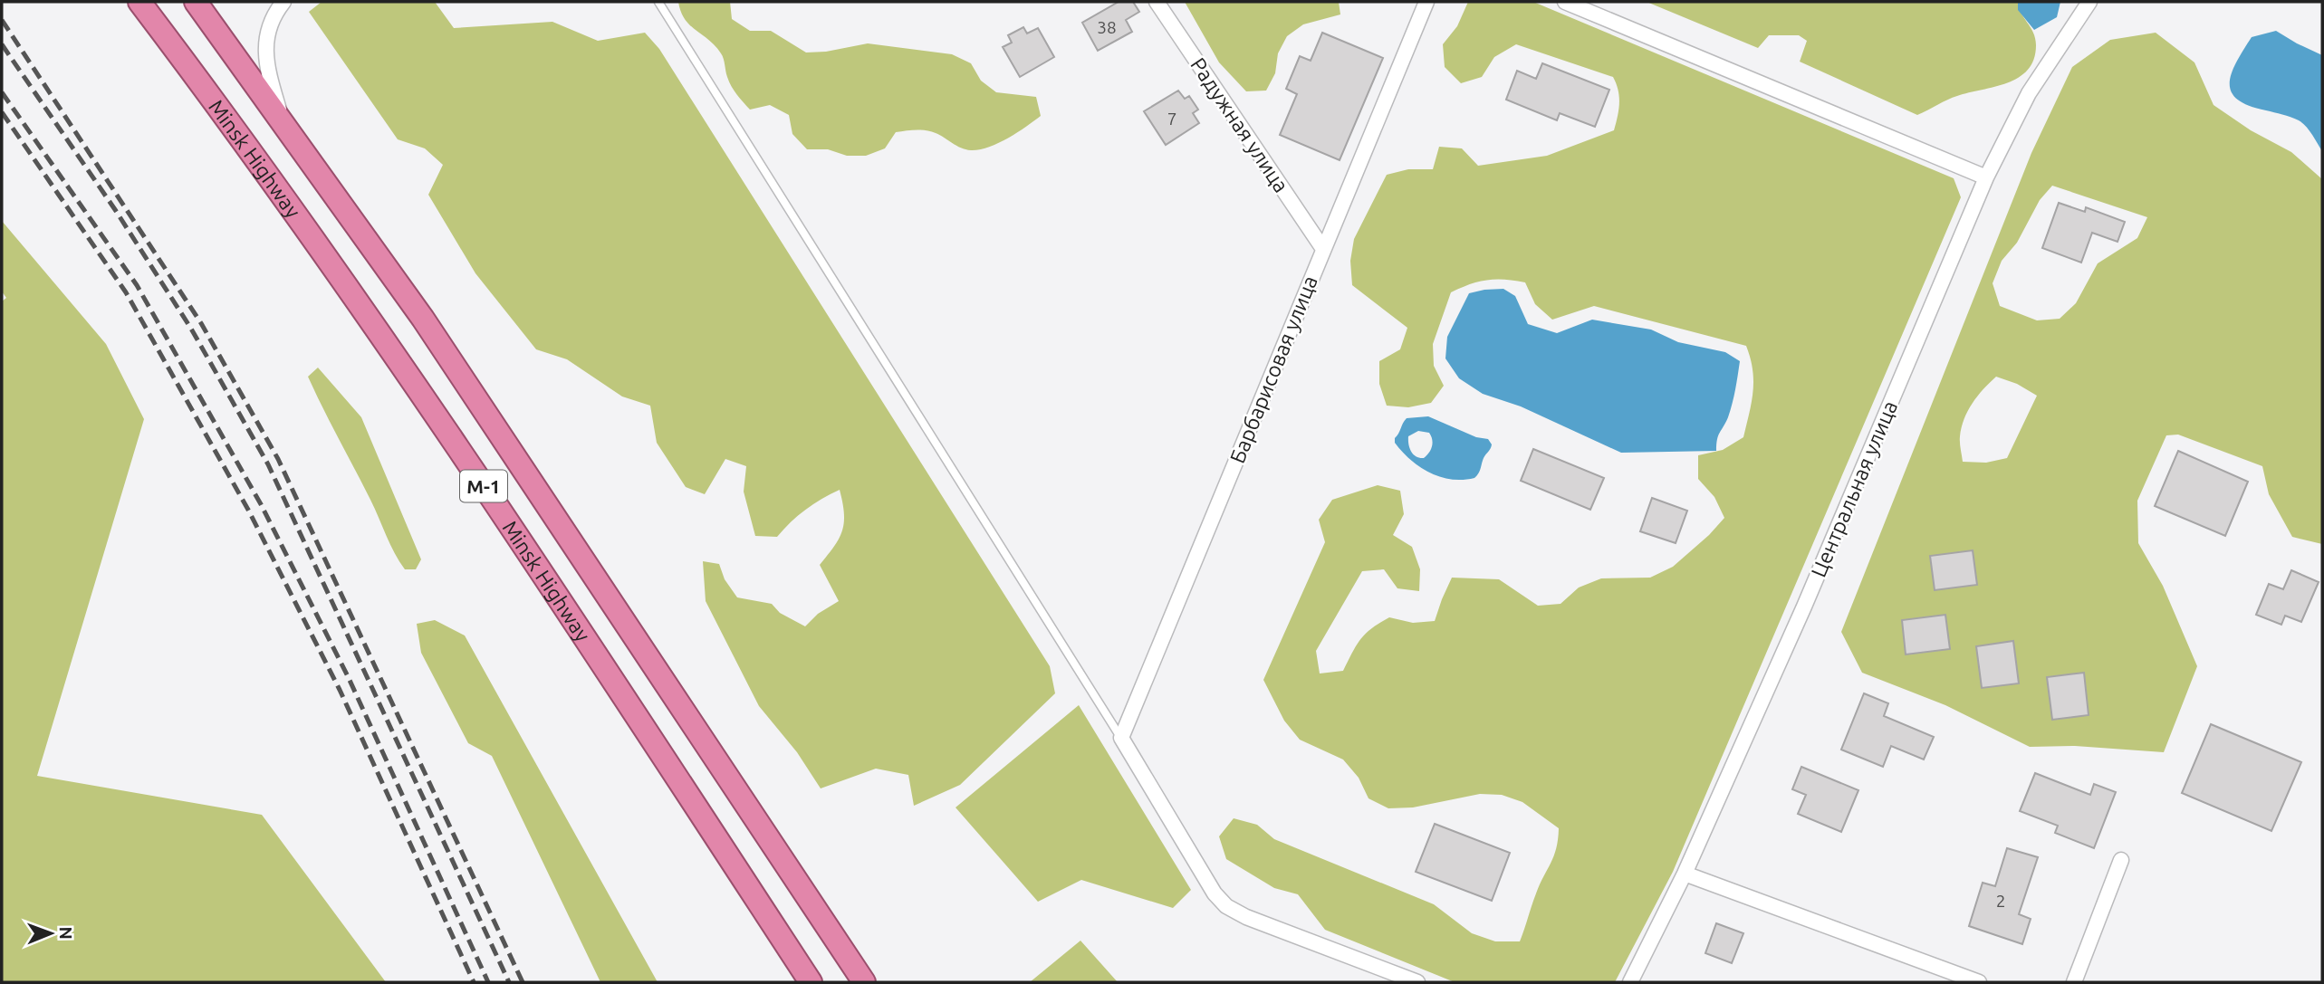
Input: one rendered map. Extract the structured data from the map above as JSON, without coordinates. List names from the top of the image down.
{
  "streets": {
    "highway": ["Minsk Highway", "М-1"],
    "street": ["Радужная улица", "Барбарисовая улица", "Центральная улица"]
  },
  "crossings": [
    ["Радужная улица", "Барбарисовая улица"]
  ],
  "house_numbers": ["38", "7", "2"],
  "north": "right"
}
